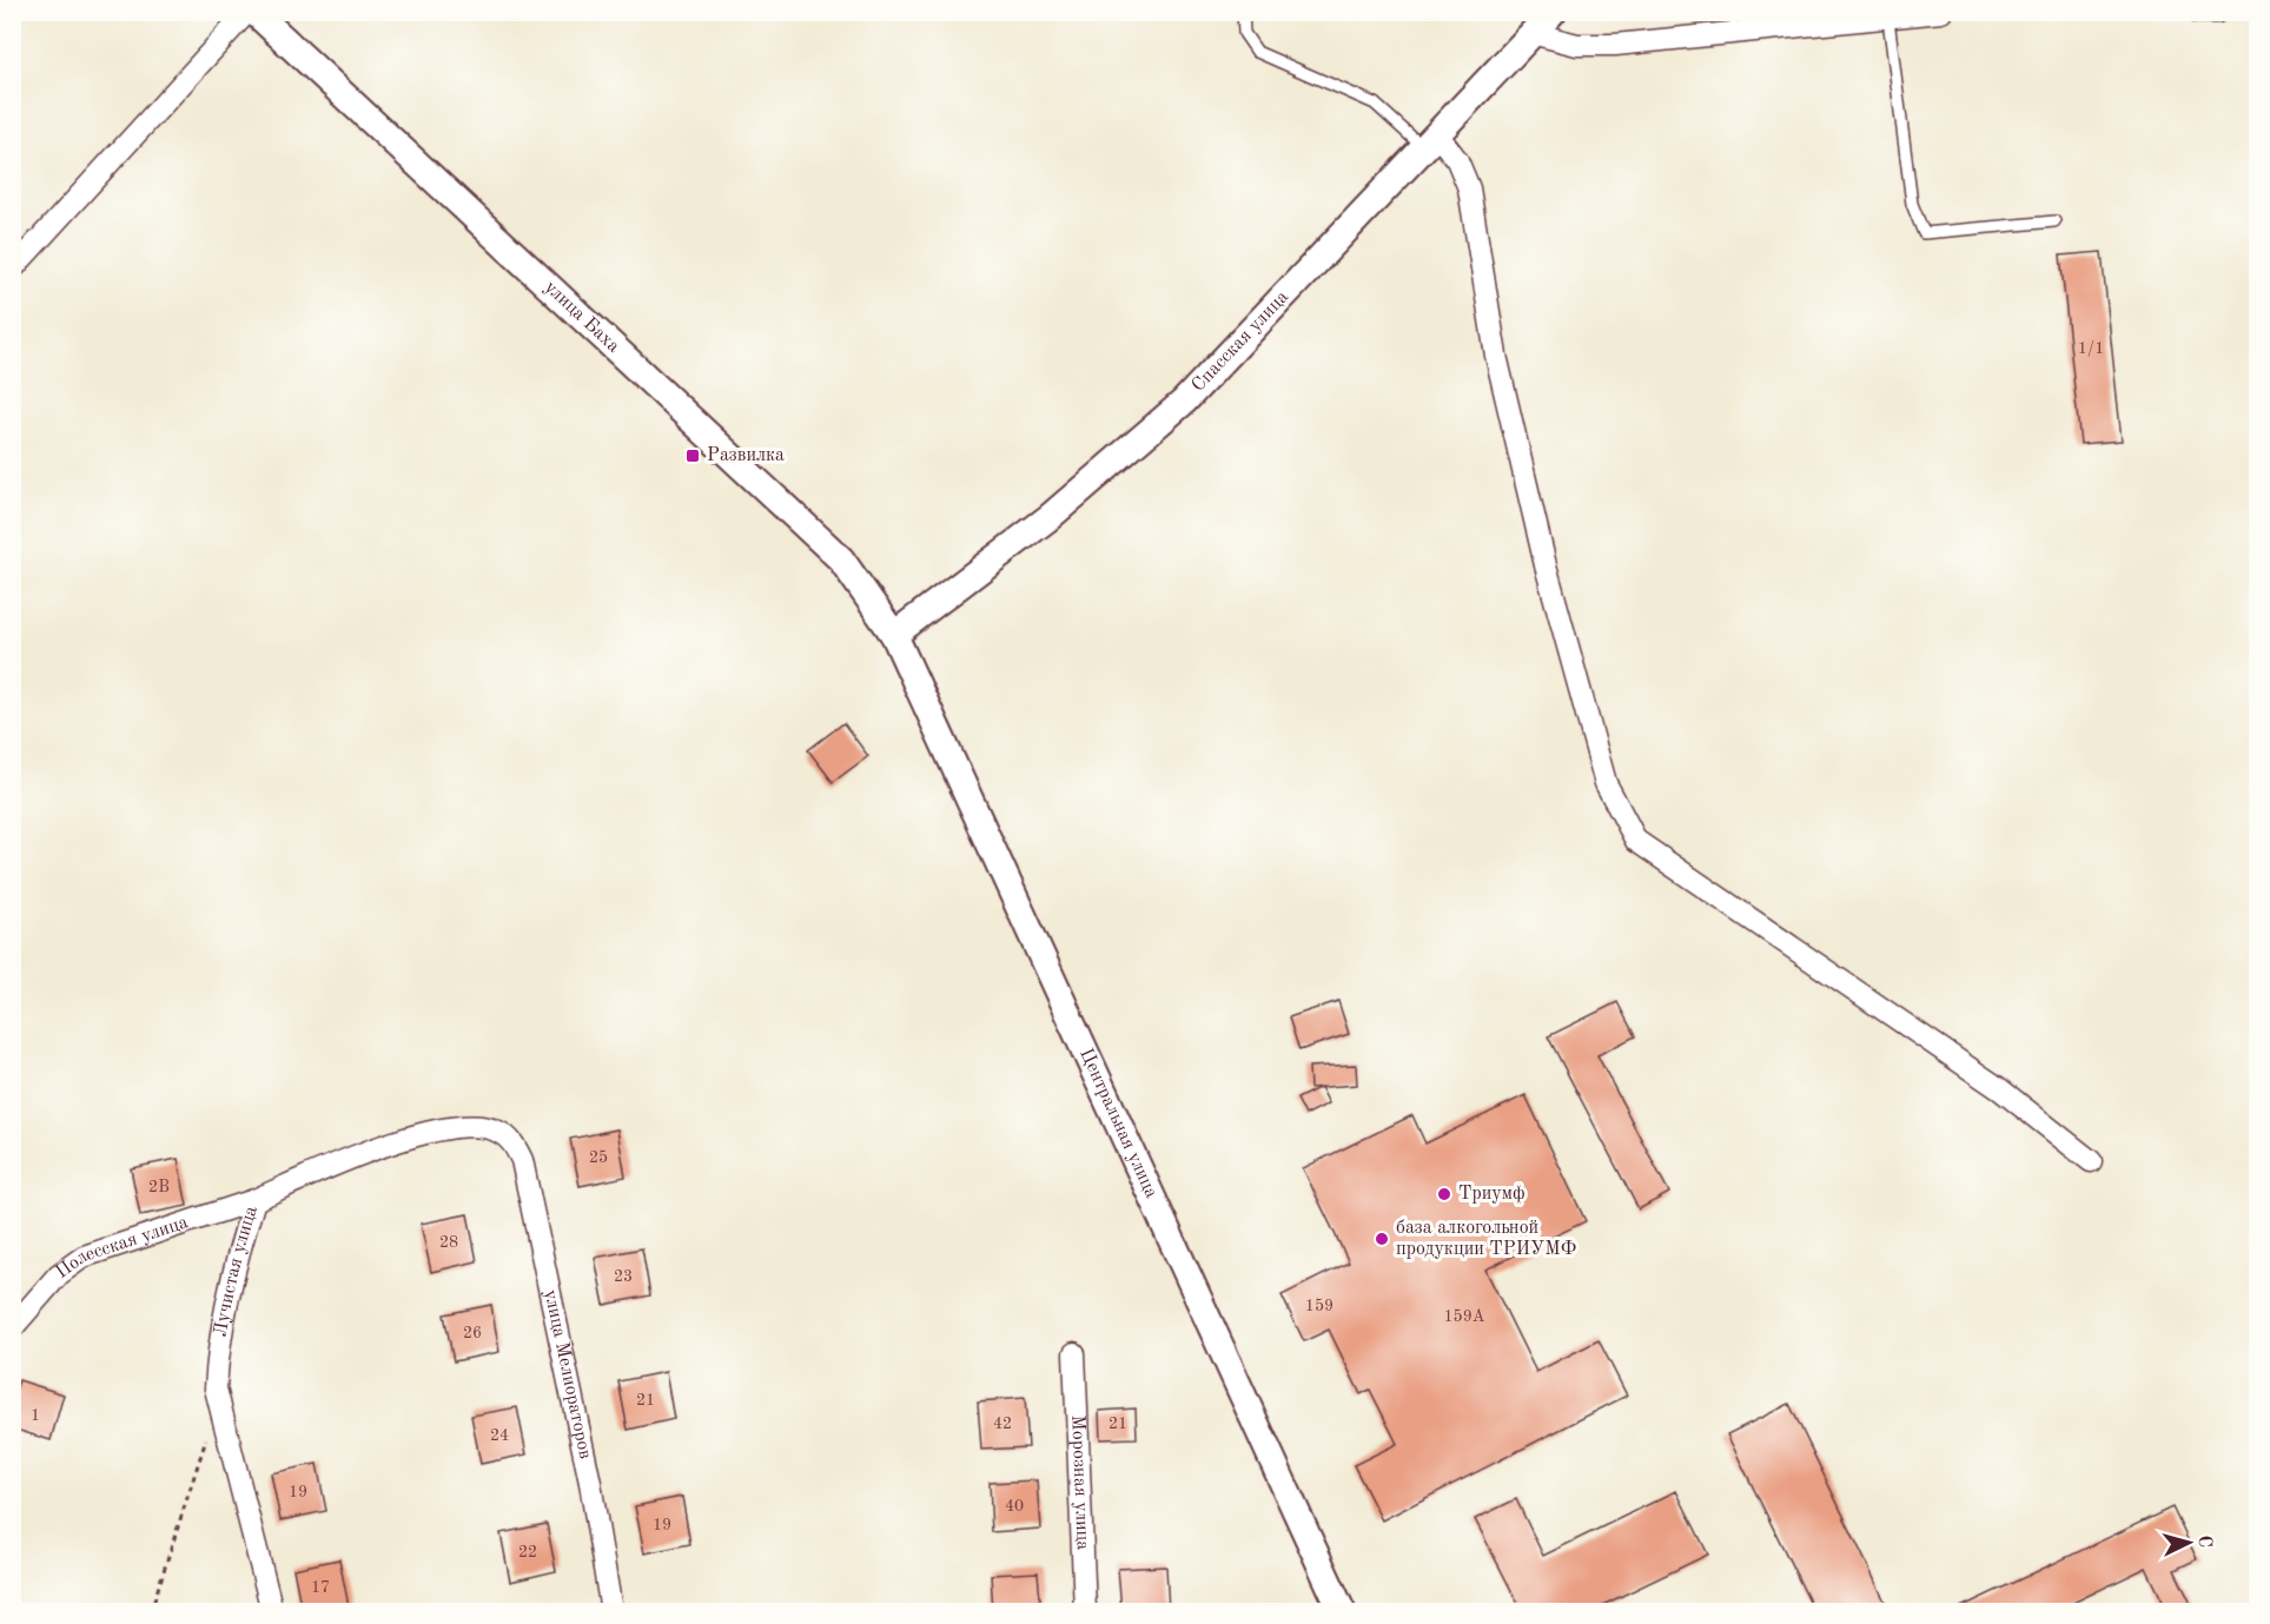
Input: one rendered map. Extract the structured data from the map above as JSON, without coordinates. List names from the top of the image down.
{
  "streets": {
    "street": [
      "улица Баха",
      "Спасская улица",
      "Центральная улица",
      "Полесская улица",
      "Лучистая улица",
      "улица Мелиораторов",
      "Морозная улица"
    ]
  },
  "crossings": [
    ["улица Баха", "Спасская улица"],
    ["улица Баха", "Центральная улица"],
    ["Спасская улица", "Центральная улица"],
    ["Полесская улица", "Лучистая улица"],
    ["Лучистая улица", "улица Мелиораторов"]
  ],
  "places": {
    "transit": ["Развилка"],
    "other": ["Триумф", "база алкогольной продукции ТРИУМФ"]
  },
  "house_numbers": [
    "1/1",
    "25",
    "2В",
    "28",
    "23",
    "159",
    "159А",
    "26",
    "21",
    "1",
    "42",
    "21",
    "24",
    "19",
    "40",
    "19",
    "22",
    "17"
  ],
  "north": "right"
}
